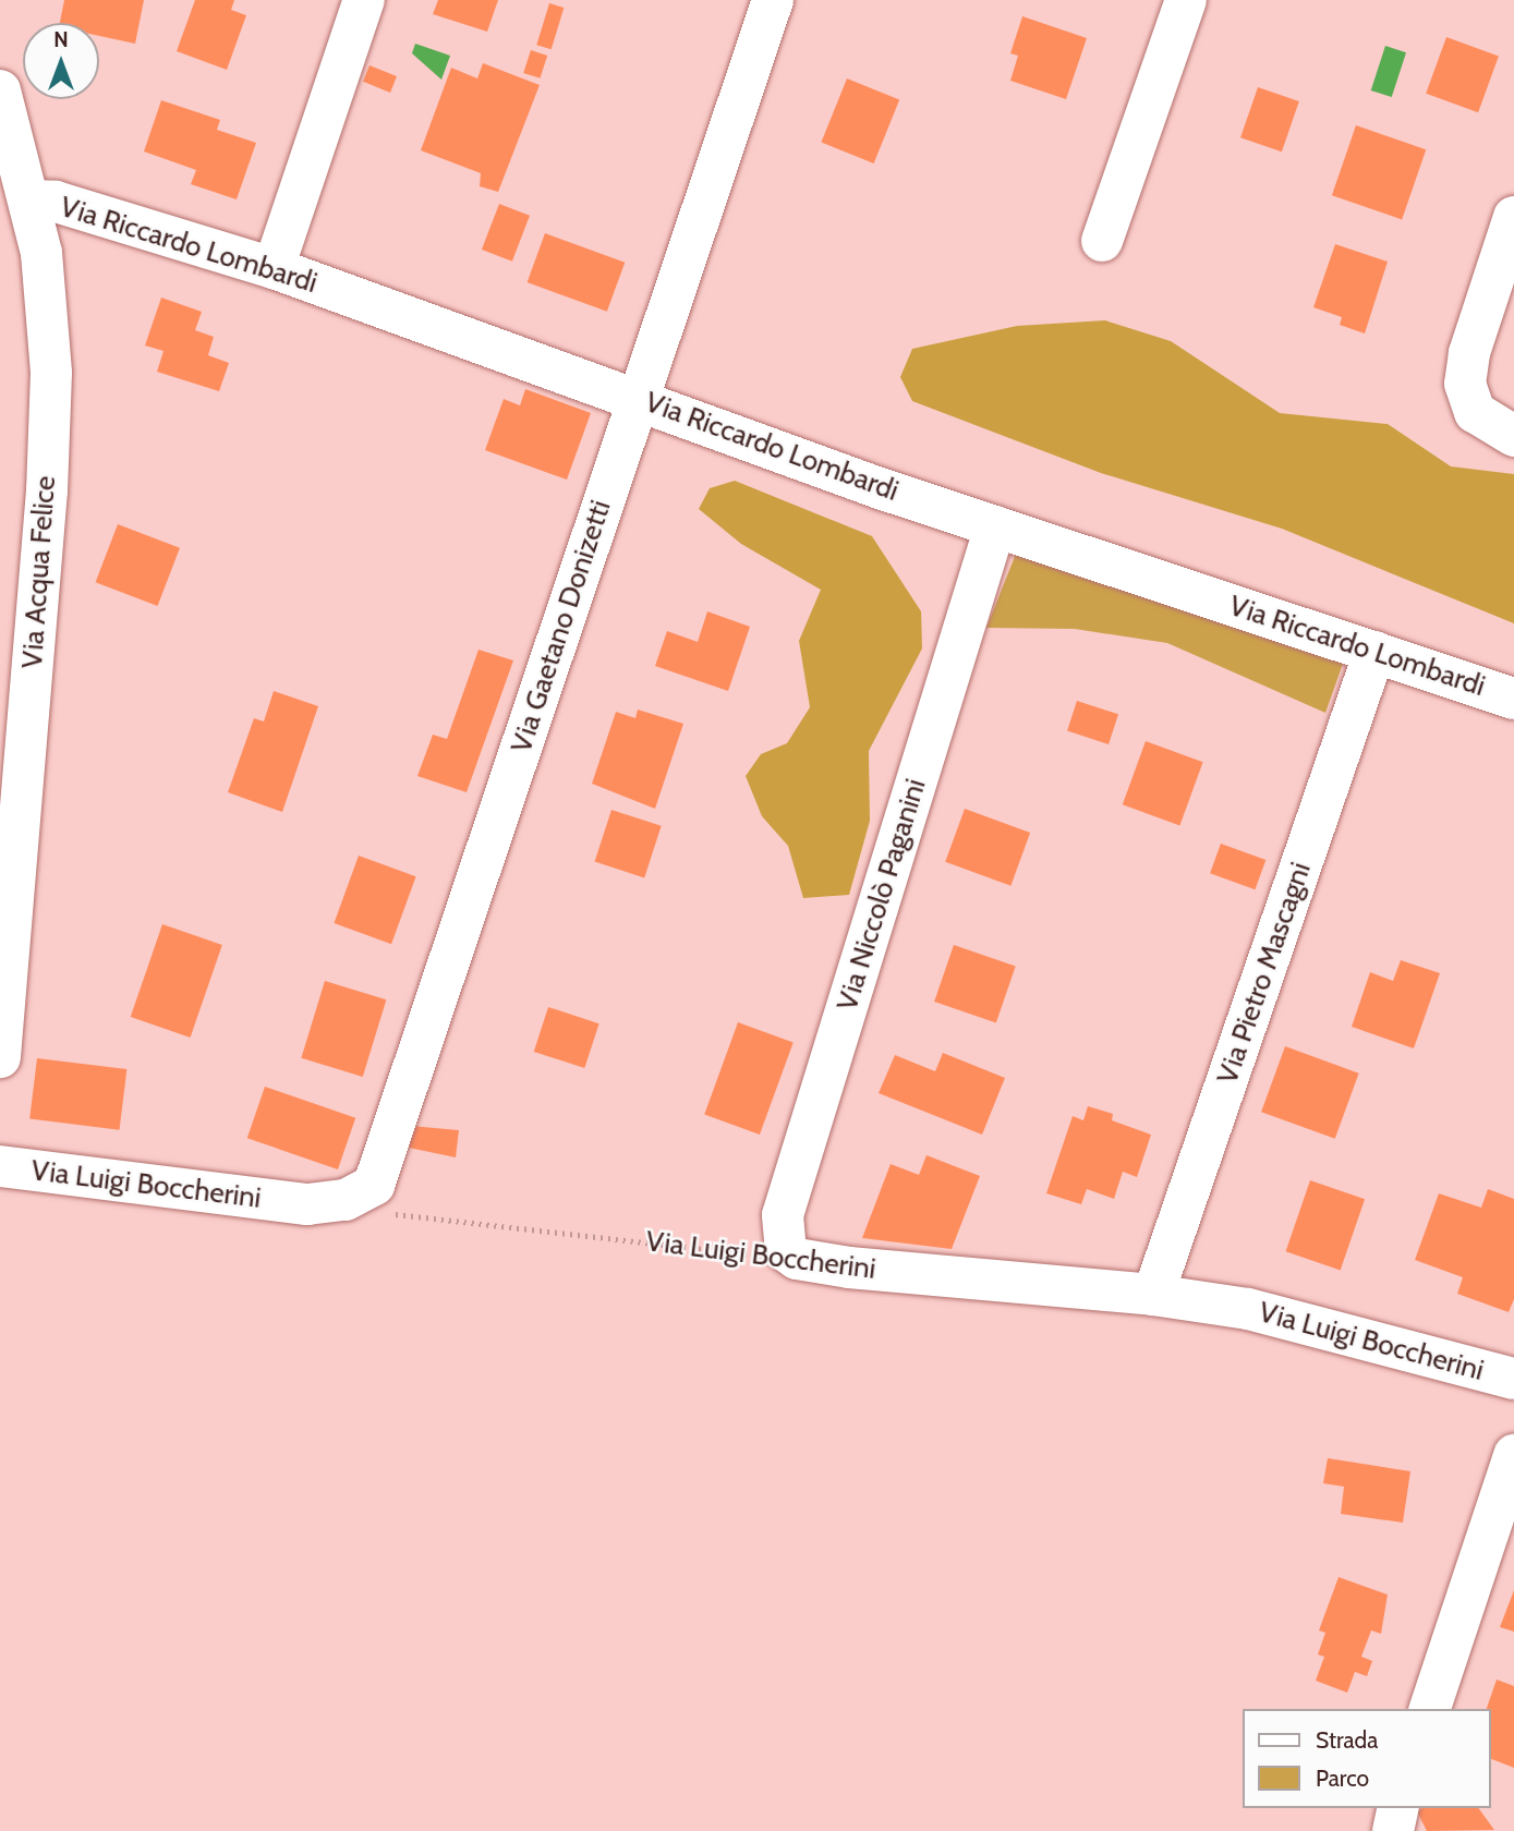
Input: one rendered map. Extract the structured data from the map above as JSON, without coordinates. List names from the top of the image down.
{
  "streets": {
    "street": [
      "Via Riccardo Lombardi",
      "Via Acqua Felice",
      "Via Gaetano Donizetti",
      "Via Niccolò Paganini",
      "Via Pietro Mascagni",
      "Via Luigi Boccherini"
    ]
  },
  "crossings": [
    ["Via Riccardo Lombardi", "Via Acqua Felice"],
    ["Via Riccardo Lombardi", "Via Gaetano Donizetti"],
    ["Via Riccardo Lombardi", "Via Niccolò Paganini"],
    ["Via Riccardo Lombardi", "Via Pietro Mascagni"],
    ["Via Gaetano Donizetti", "Via Luigi Boccherini"],
    ["Via Niccolò Paganini", "Via Luigi Boccherini"],
    ["Via Pietro Mascagni", "Via Luigi Boccherini"]
  ],
  "legend": ["Strada", "Parco"],
  "north": "top"
}
